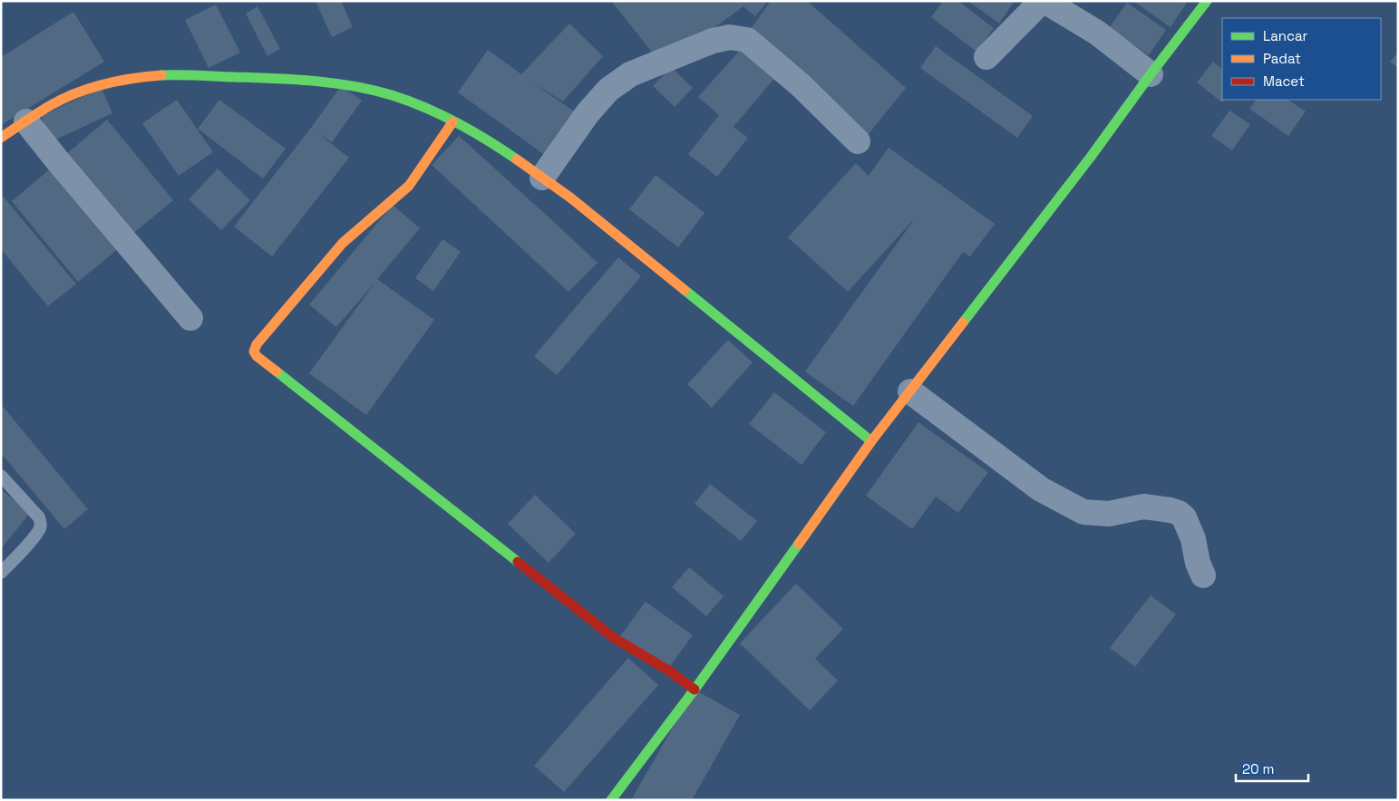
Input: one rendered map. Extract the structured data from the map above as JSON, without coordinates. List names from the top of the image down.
{
  "legend": ["Lancar", "Padat", "Macet"],
  "scale_bar": "20 m"
}
